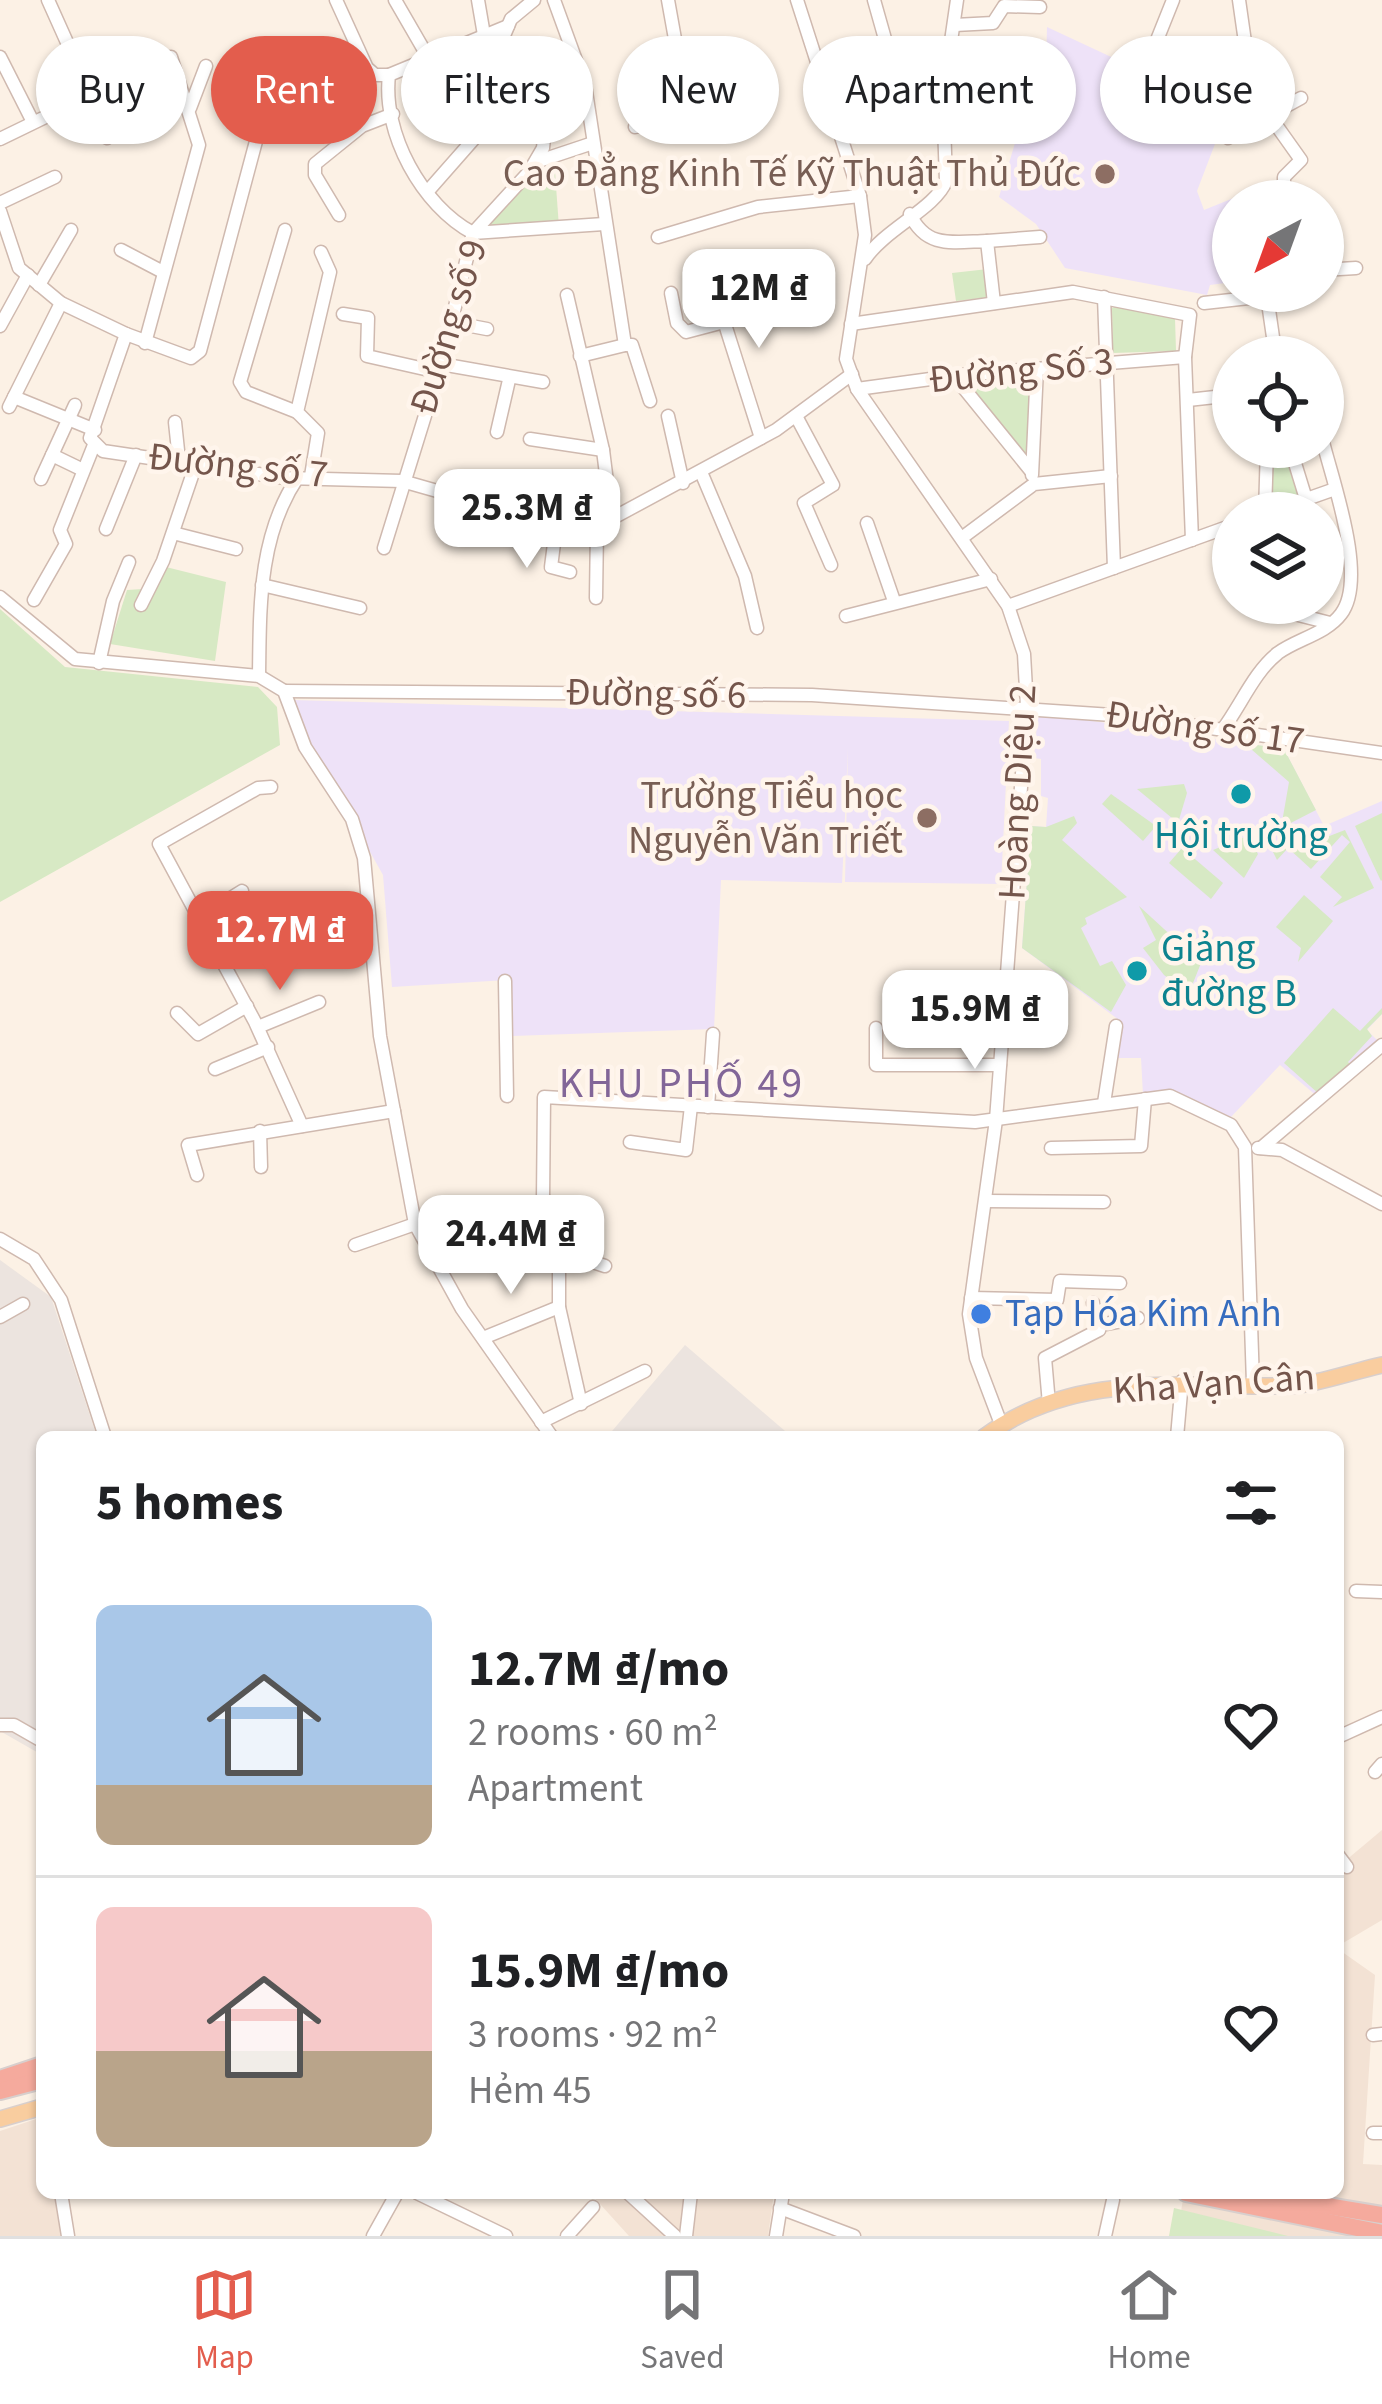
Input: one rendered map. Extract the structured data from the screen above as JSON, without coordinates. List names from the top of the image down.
{
  "streets": {
    "main road": ["Kha Vạn Cân"],
    "street": [
      "Đường số 9",
      "Đường Số 3",
      "Đường số 7",
      "Đường số 6",
      "Đường số 17",
      "Hoàng Diệu 2"
    ]
  },
  "crossings": [
    ["Đường số 9", "Đường số 7"],
    ["Đường Số 3", "Hoàng Diệu 2"],
    ["Đường số 7", "Hoàng Diệu 2"],
    ["Đường số 6", "Đường số 17"],
    ["Đường số 6", "Hoàng Diệu 2"],
    ["Đường số 17", "Hoàng Diệu 2"],
    ["Hoàng Diệu 2", "Kha Vạn Cân"]
  ],
  "districts": ["KHU PHỐ 49"],
  "places": [
    "Cao Đẳng Kinh Tế Kỹ Thuật Thủ Đức",
    "Hội trường",
    "Trường Tiểu học Nguyễn Văn Triết",
    "Giảng đường B",
    "Tạp Hóa Kim Anh"
  ],
  "north": "bottom left",
  "page": {
    "chip": [
      "Buy",
      "Rent",
      "Filters",
      "New",
      "Apartment",
      "House"
    ],
    "price": [
      "12M ₫",
      "25.3M ₫",
      "12.7M ₫",
      "15.9M ₫",
      "24.4M ₫"
    ],
    "heading": "5 homes",
    "list": [
      {
        "name": "12.7M ₫/mo",
        "note": "2 rooms · 60 m² · Apartment"
      },
      {
        "name": "15.9M ₫/mo",
        "note": "3 rooms · 92 m² · Hẻm 45"
      }
    ],
    "tabs": ["Map", "Saved", "Home"]
  }
}
